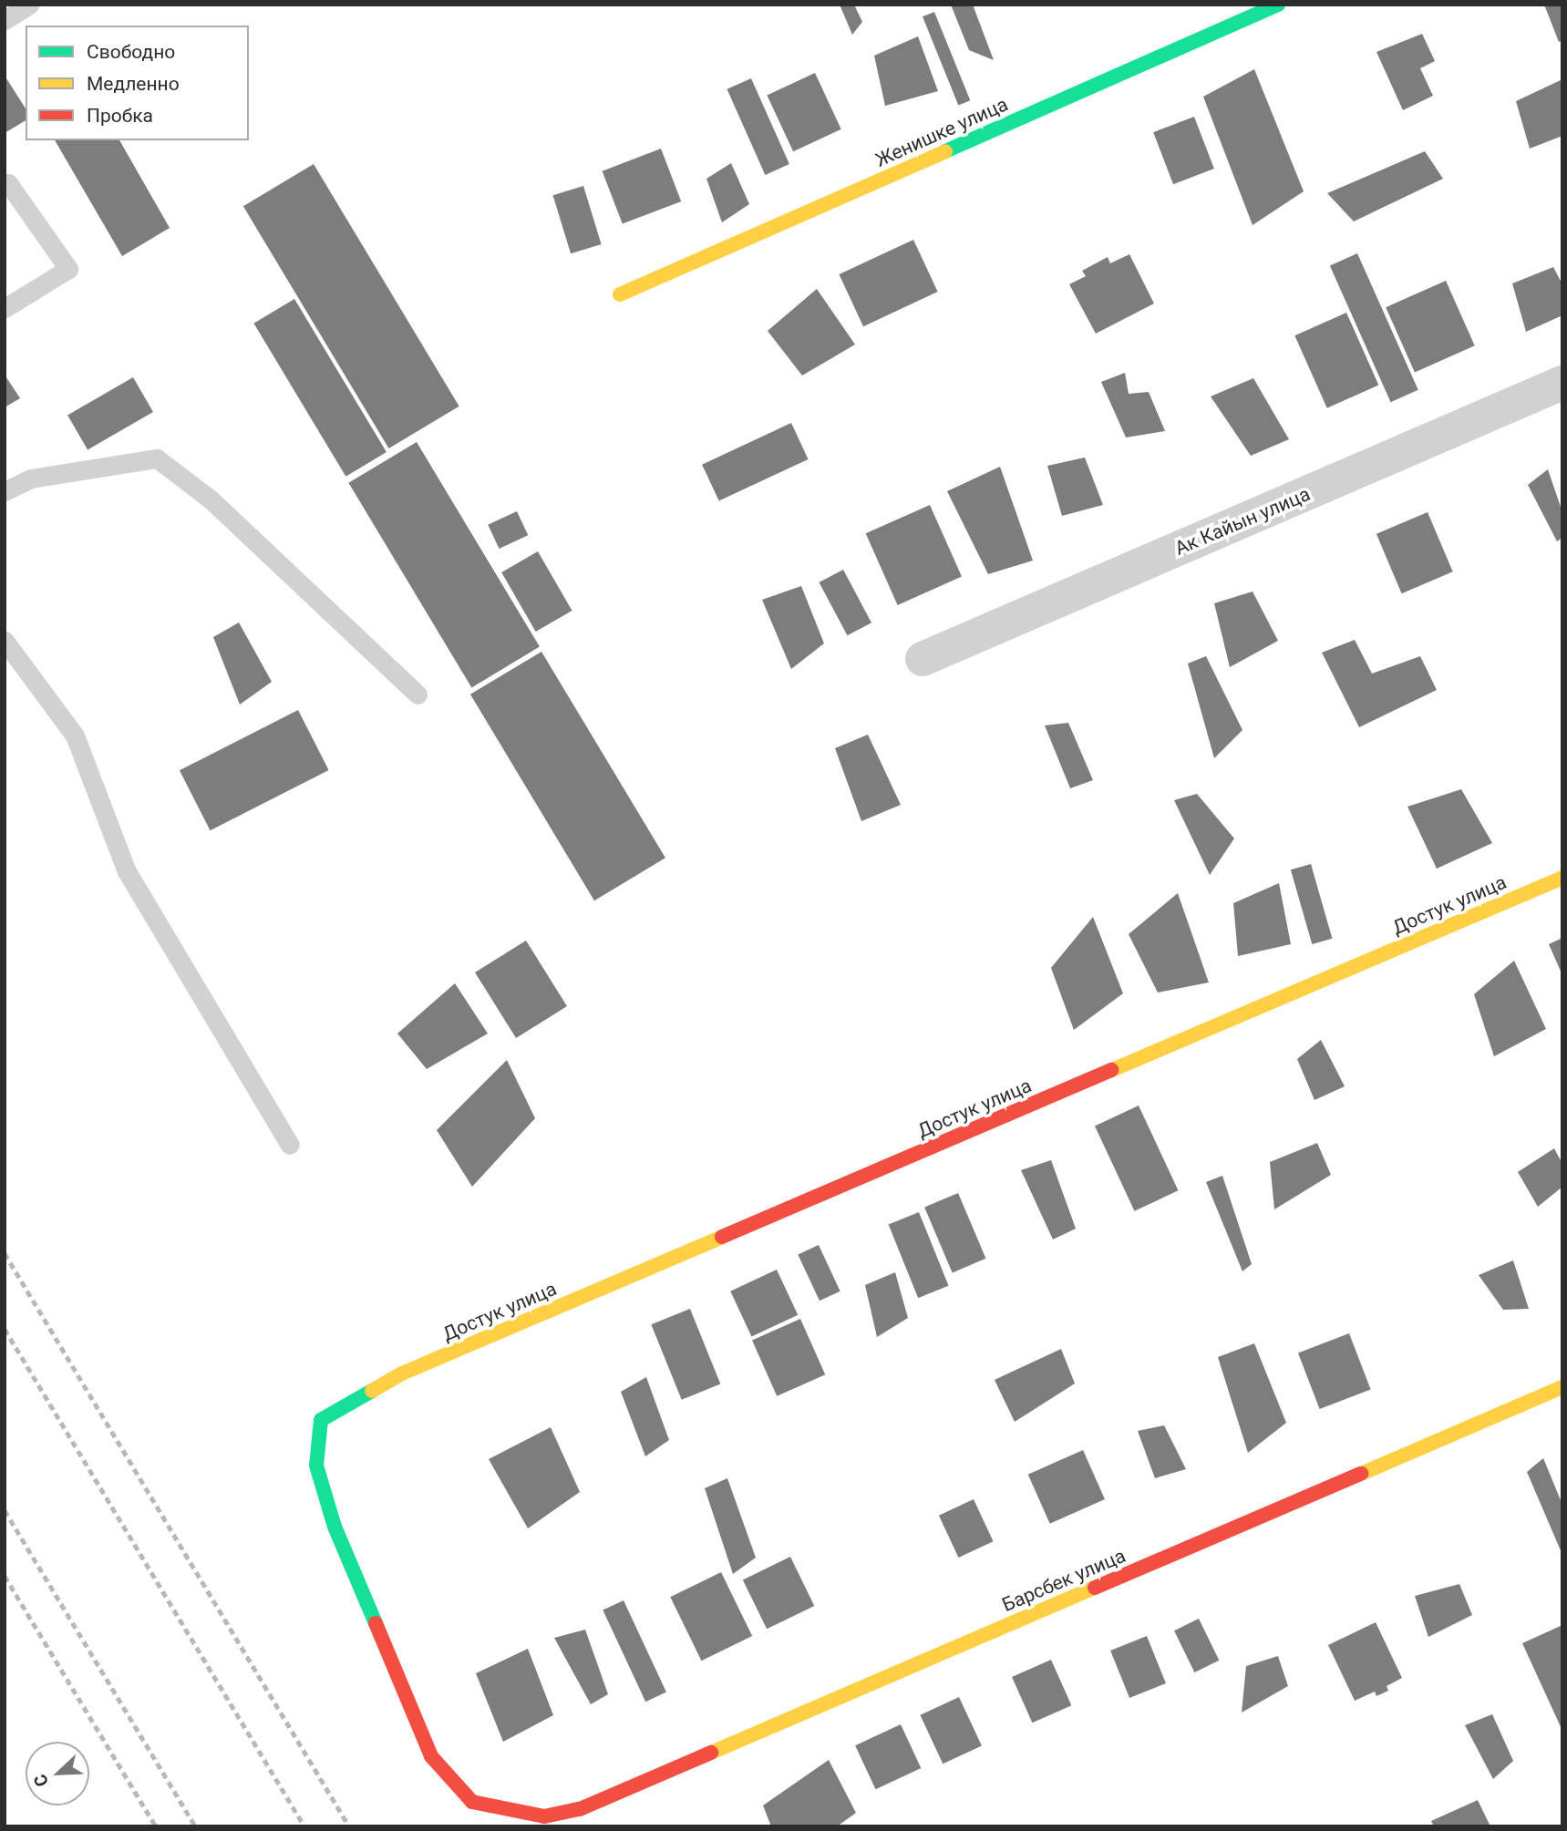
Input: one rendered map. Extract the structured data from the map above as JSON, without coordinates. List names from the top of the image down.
{
  "streets": {
    "street": [
      "Женишке улица",
      "Ак Кайын улица",
      "Достук улица",
      "Барсбек улица"
    ]
  },
  "crossings": [
    ["Достук улица", "Барсбек улица"]
  ],
  "legend": ["Свободно", "Медленно", "Пробка"],
  "north": "bottom left"
}
